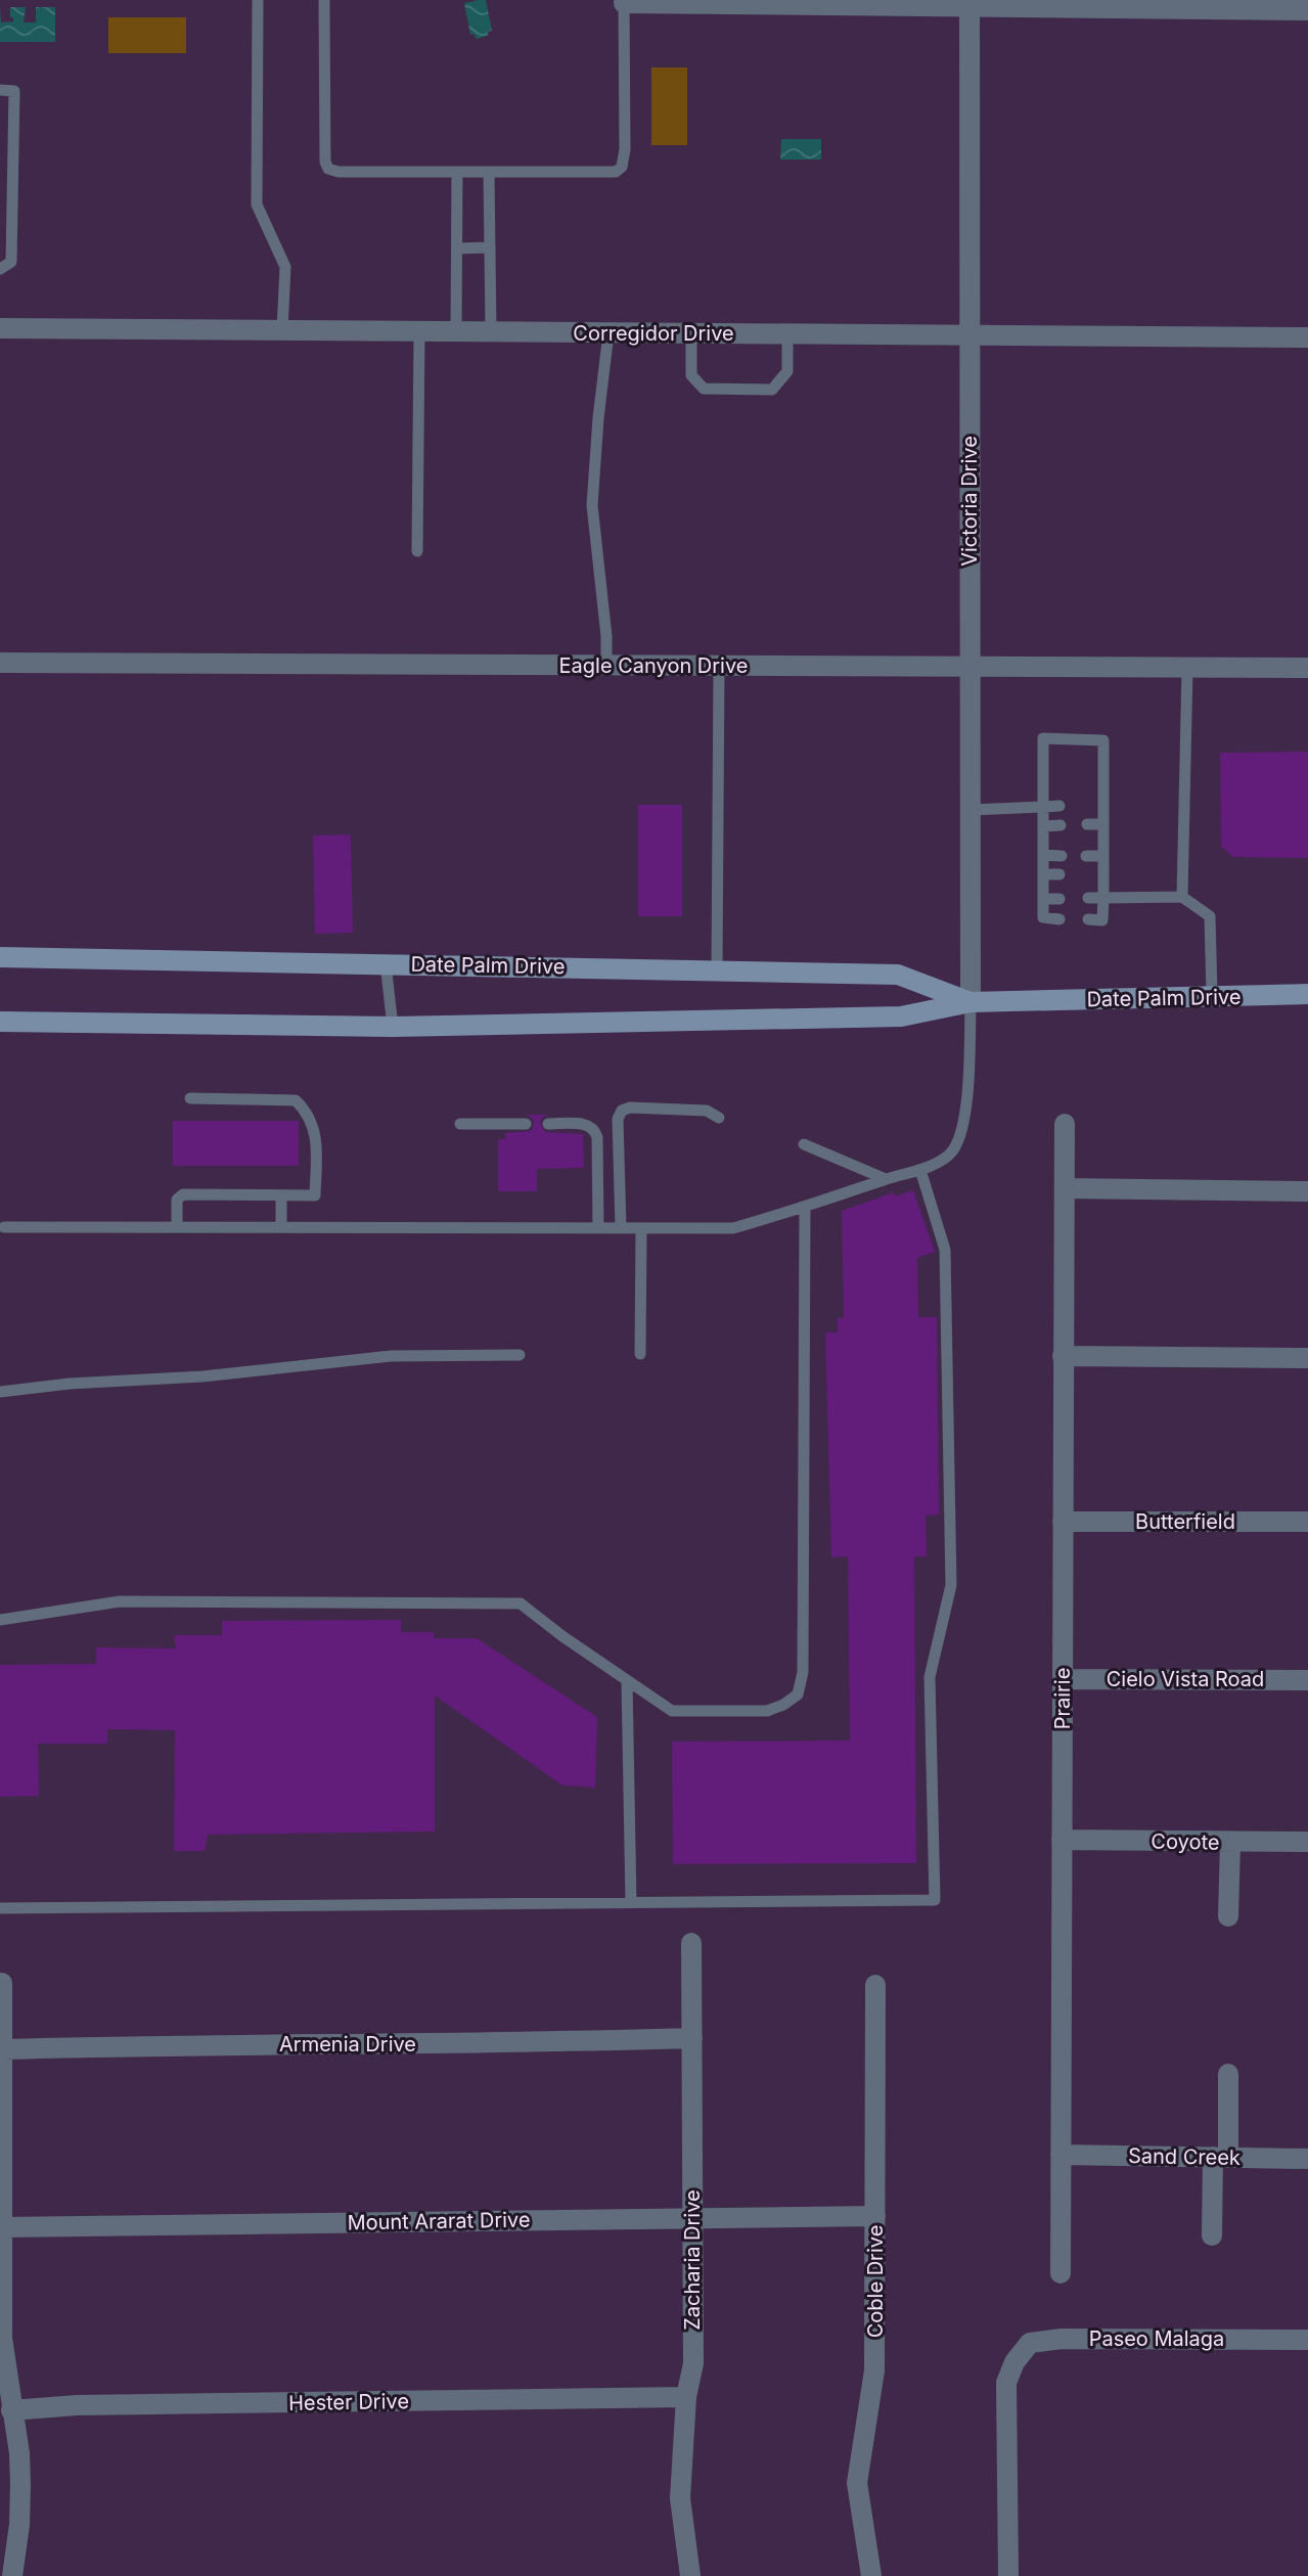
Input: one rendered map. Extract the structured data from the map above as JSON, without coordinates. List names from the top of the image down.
{
  "streets": {
    "main road": ["Date Palm Drive"],
    "street": [
      "Corregidor Drive",
      "Victoria Drive",
      "Eagle Canyon Drive",
      "Butterfield",
      "Cielo Vista Road",
      "Prairie",
      "Coyote",
      "Armenia Drive",
      "Sand Creek",
      "Mount Ararat Drive",
      "Zacharia Drive",
      "Coble Drive",
      "Paseo Malaga",
      "Hester Drive"
    ]
  },
  "crossings": [
    ["Corregidor Drive", "Victoria Drive"],
    ["Victoria Drive", "Eagle Canyon Drive"],
    ["Victoria Drive", "Date Palm Drive"],
    ["Butterfield", "Prairie"],
    ["Cielo Vista Road", "Prairie"],
    ["Prairie", "Coyote"],
    ["Prairie", "Sand Creek"],
    ["Armenia Drive", "Zacharia Drive"],
    ["Mount Ararat Drive", "Zacharia Drive"],
    ["Mount Ararat Drive", "Coble Drive"],
    ["Zacharia Drive", "Hester Drive"]
  ]
}
